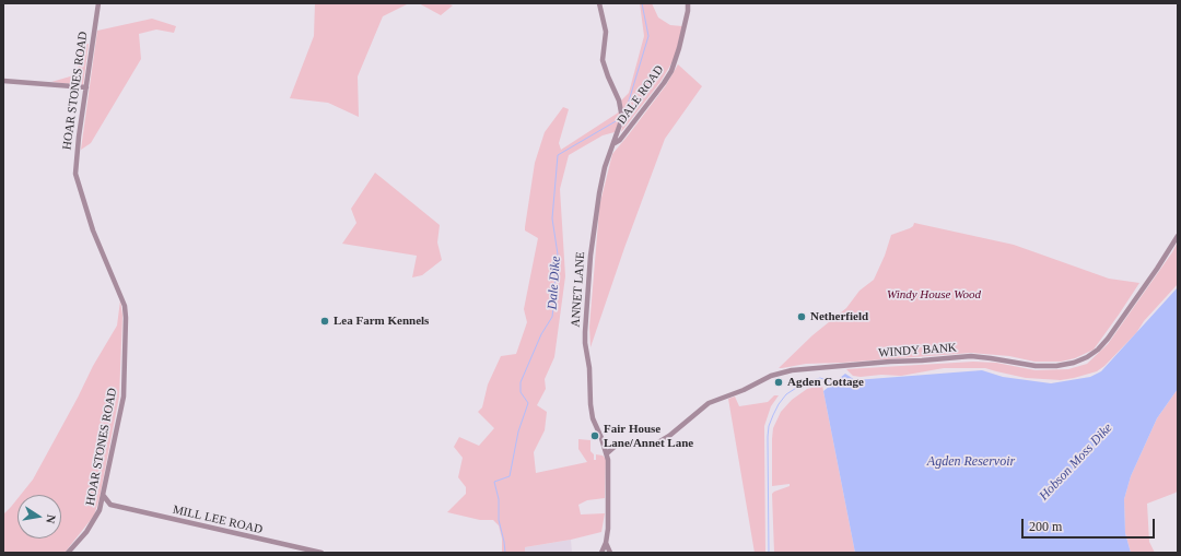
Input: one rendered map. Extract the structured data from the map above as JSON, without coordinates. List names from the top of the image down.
{
  "streets": {
    "street": [
      "HOAR STONES ROAD",
      "DALE ROAD",
      "ANNET LANE",
      "WINDY BANK",
      "MILL LEE ROAD"
    ]
  },
  "crossings": [
    ["DALE ROAD", "ANNET LANE"],
    ["ANNET LANE", "WINDY BANK"]
  ],
  "water": ["Dale Dike", "Agden Reservoir", "Hobson Moss Dike"],
  "parks": ["Windy House Wood"],
  "places": [
    "Netherfield",
    "Lea Farm Kennels",
    "Agden Cottage",
    "Fair House Lane/Annet Lane"
  ],
  "scale_bar": "200 m",
  "north": "right"
}
